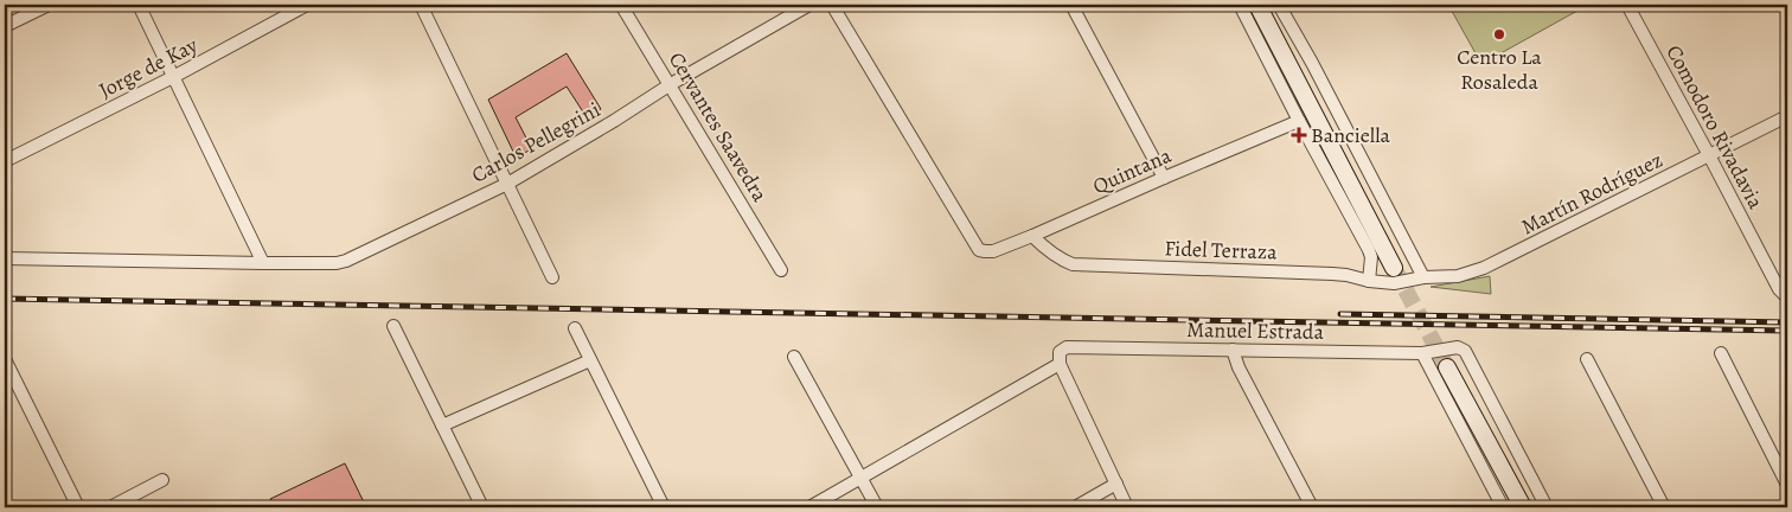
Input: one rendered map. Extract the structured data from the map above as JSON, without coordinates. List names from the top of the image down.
{
  "streets": {
    "street": [
      "Jorge de Kay",
      "Cervantes Saavedra",
      "Comodoro Rivadavia",
      "Carlos Pellegrini",
      "Quintana",
      "Martín Rodríguez",
      "Fidel Terraza",
      "Manuel Estrada"
    ]
  },
  "crossings": [
    ["Cervantes Saavedra", "Carlos Pellegrini"],
    ["Comodoro Rivadavia", "Martín Rodríguez"],
    ["Quintana", "Fidel Terraza"],
    ["Martín Rodríguez", "Fidel Terraza"]
  ],
  "places": {
    "other": ["Centro La Rosaleda"],
    "health": ["Banciella"]
  }
}
